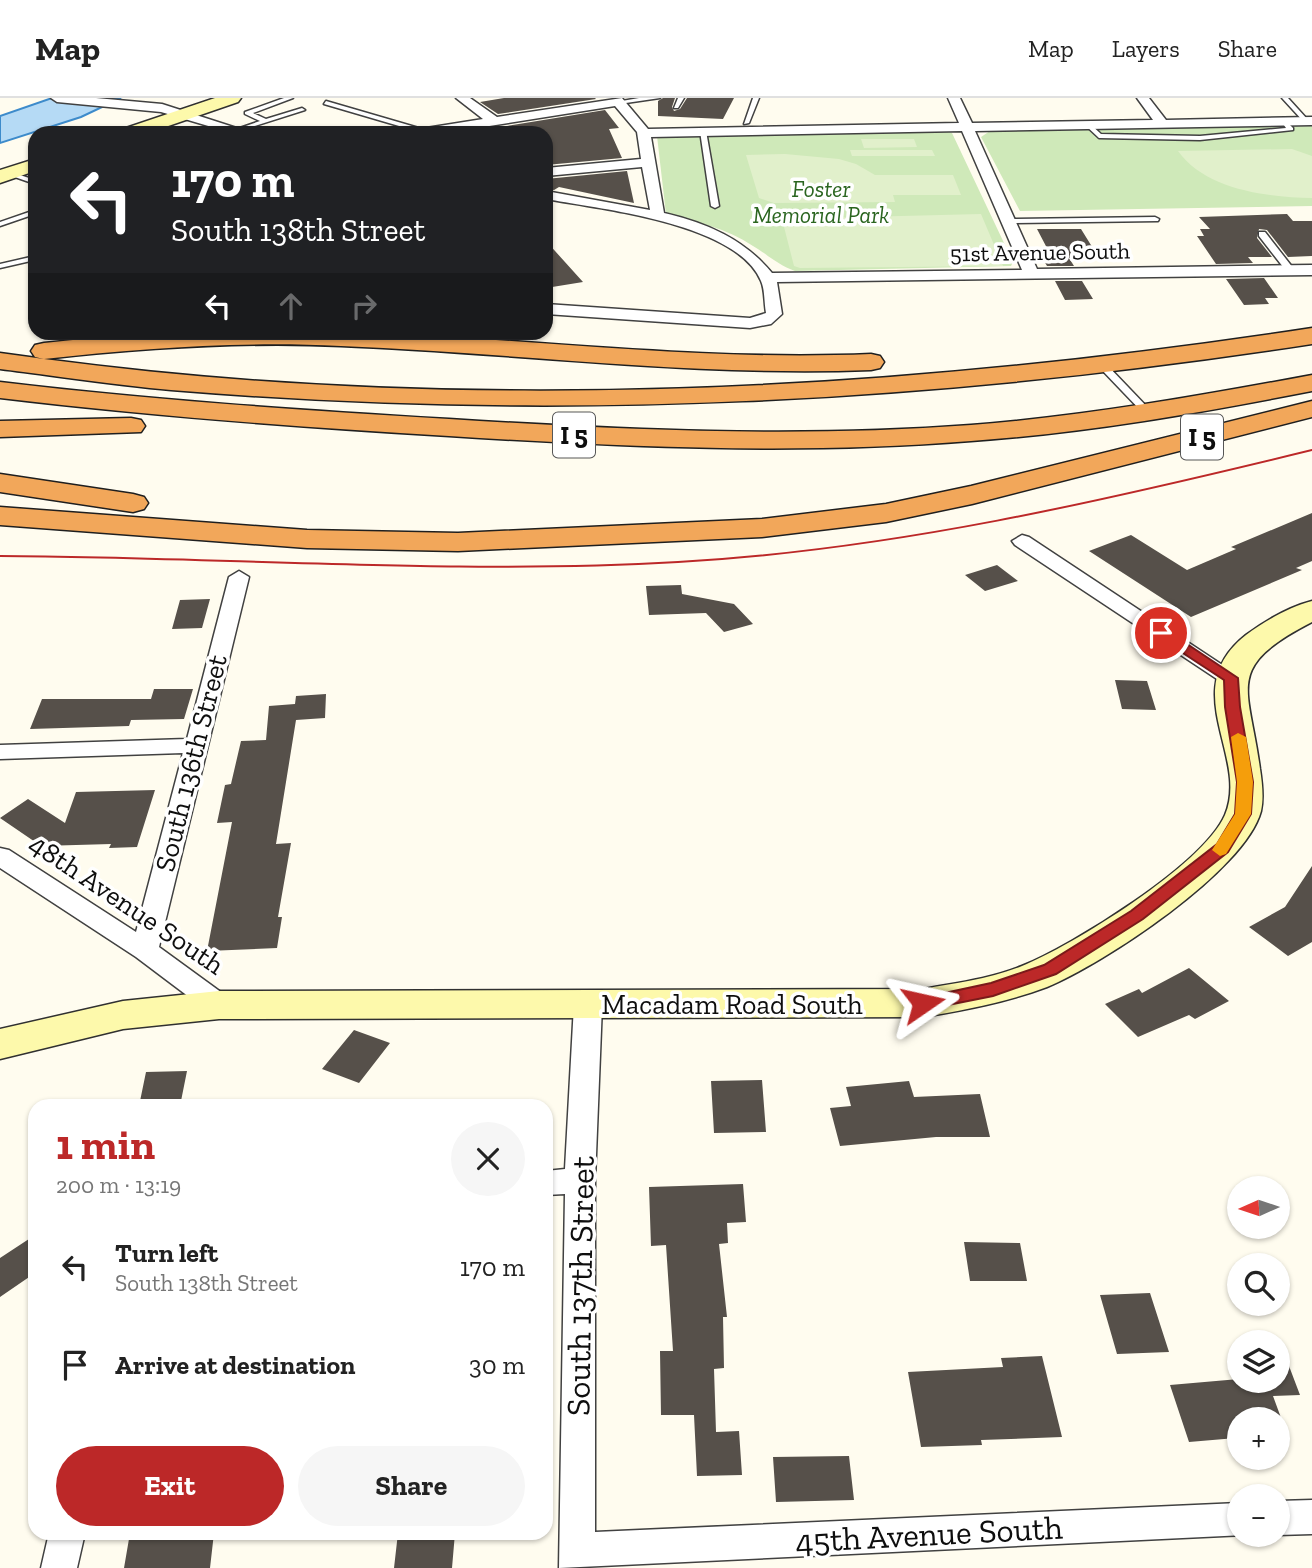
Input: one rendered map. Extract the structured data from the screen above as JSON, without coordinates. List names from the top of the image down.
{
  "streets": {
    "highway": ["I 5"],
    "street": [
      "51st Avenue South",
      "South 136th Street",
      "48th Avenue South",
      "Macadam Road South",
      "South 137th Street",
      "45th Avenue South"
    ]
  },
  "crossings": [
    ["South 136th Street", "48th Avenue South"],
    ["48th Avenue South", "Macadam Road South"],
    ["Macadam Road South", "South 137th Street"],
    ["South 137th Street", "45th Avenue South"]
  ],
  "parks": ["Foster Memorial Park"],
  "north": "left",
  "page": {
    "header": "Map",
    "nav": ["Map", "Layers", "Share"],
    "turn": ["170 m", "South 138th Street"],
    "heading": ["1 min", "200 m · 13:19"],
    "map_buttons": ["+", "−"],
    "list": [
      {
        "name": "Turn left",
        "note": "South 138th Street",
        "value": "170 m"
      },
      {
        "name": "Arrive at destination",
        "value": "30 m"
      }
    ],
    "buttons": ["Exit", "Share"]
  }
}
